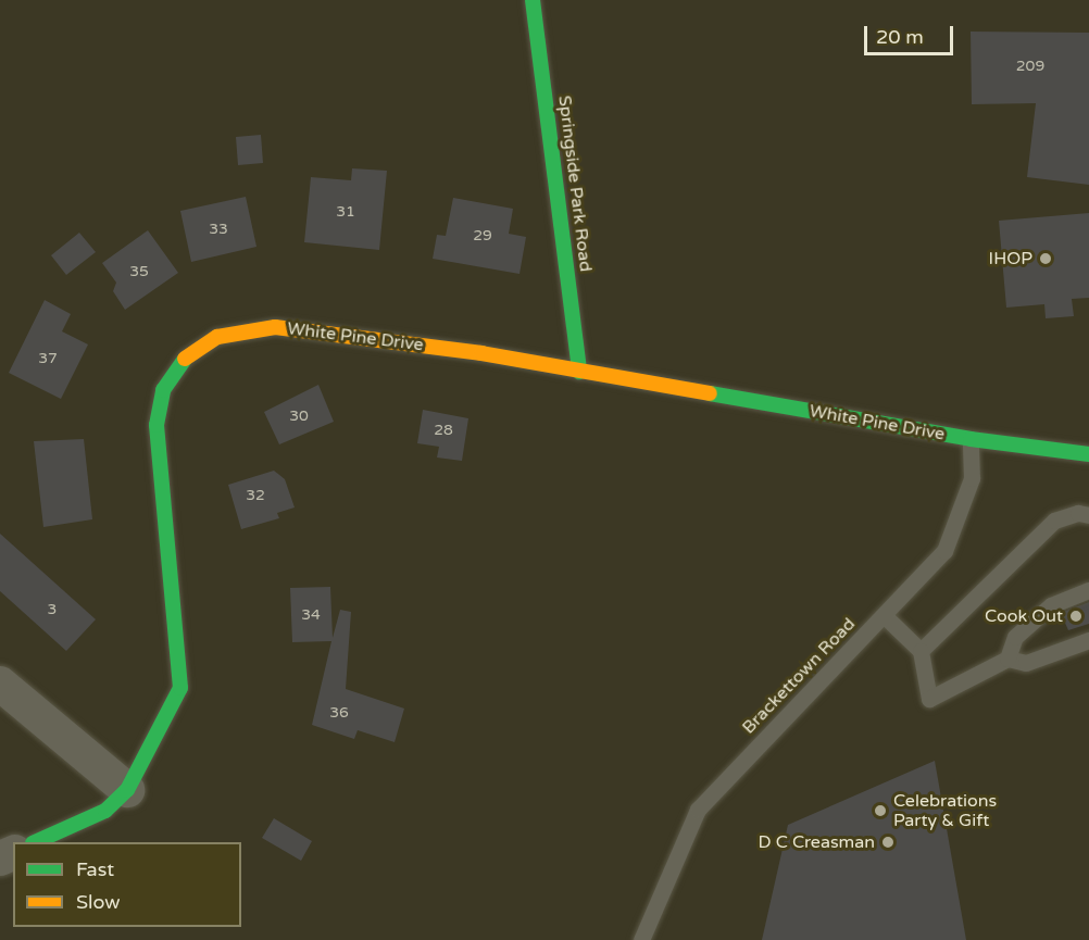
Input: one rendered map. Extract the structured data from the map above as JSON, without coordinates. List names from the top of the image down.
{
  "streets": {
    "street": ["Springside Park Road", "White Pine Drive"],
    "lane": ["Brackettown Road"]
  },
  "crossings": [
    ["Springside Park Road", "White Pine Drive"],
    ["White Pine Drive", "Brackettown Road"]
  ],
  "places": [
    "IHOP",
    "Cook Out",
    "Celebrations Party & Gift",
    "D C Creasman"
  ],
  "house_numbers": [
    "209",
    "31",
    "33",
    "29",
    "35",
    "37",
    "30",
    "28",
    "32",
    "3",
    "34",
    "36"
  ],
  "legend": ["Fast", "Slow"],
  "scale_bar": "20 m"
}
